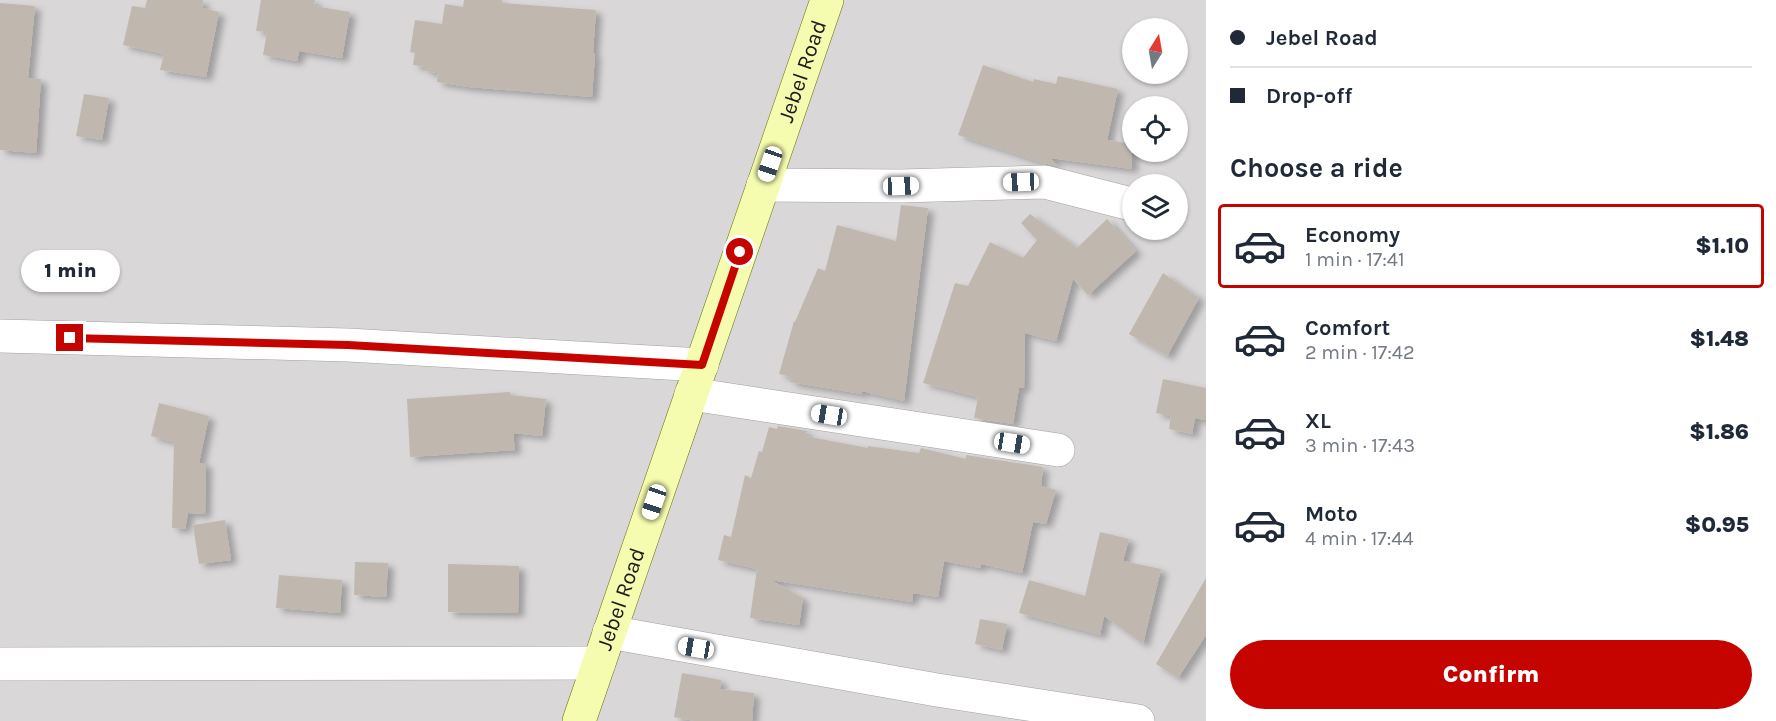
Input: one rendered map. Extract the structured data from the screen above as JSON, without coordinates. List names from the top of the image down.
{
  "streets": {
    "main road": ["Jebel Road"]
  },
  "north": "top",
  "page": {
    "banner": ["Jebel Road", "Drop-off"],
    "heading": "Choose a ride",
    "list": [
      {
        "name": "Economy",
        "note": "1 min · 17:41",
        "value": "$1.10"
      },
      {
        "name": "Comfort",
        "note": "2 min · 17:42",
        "value": "$1.48"
      },
      {
        "name": "XL",
        "note": "3 min · 17:43",
        "value": "$1.86"
      },
      {
        "name": "Moto",
        "note": "4 min · 17:44",
        "value": "$0.95"
      }
    ],
    "bubble": "1 min",
    "buttons": "Confirm"
  }
}
